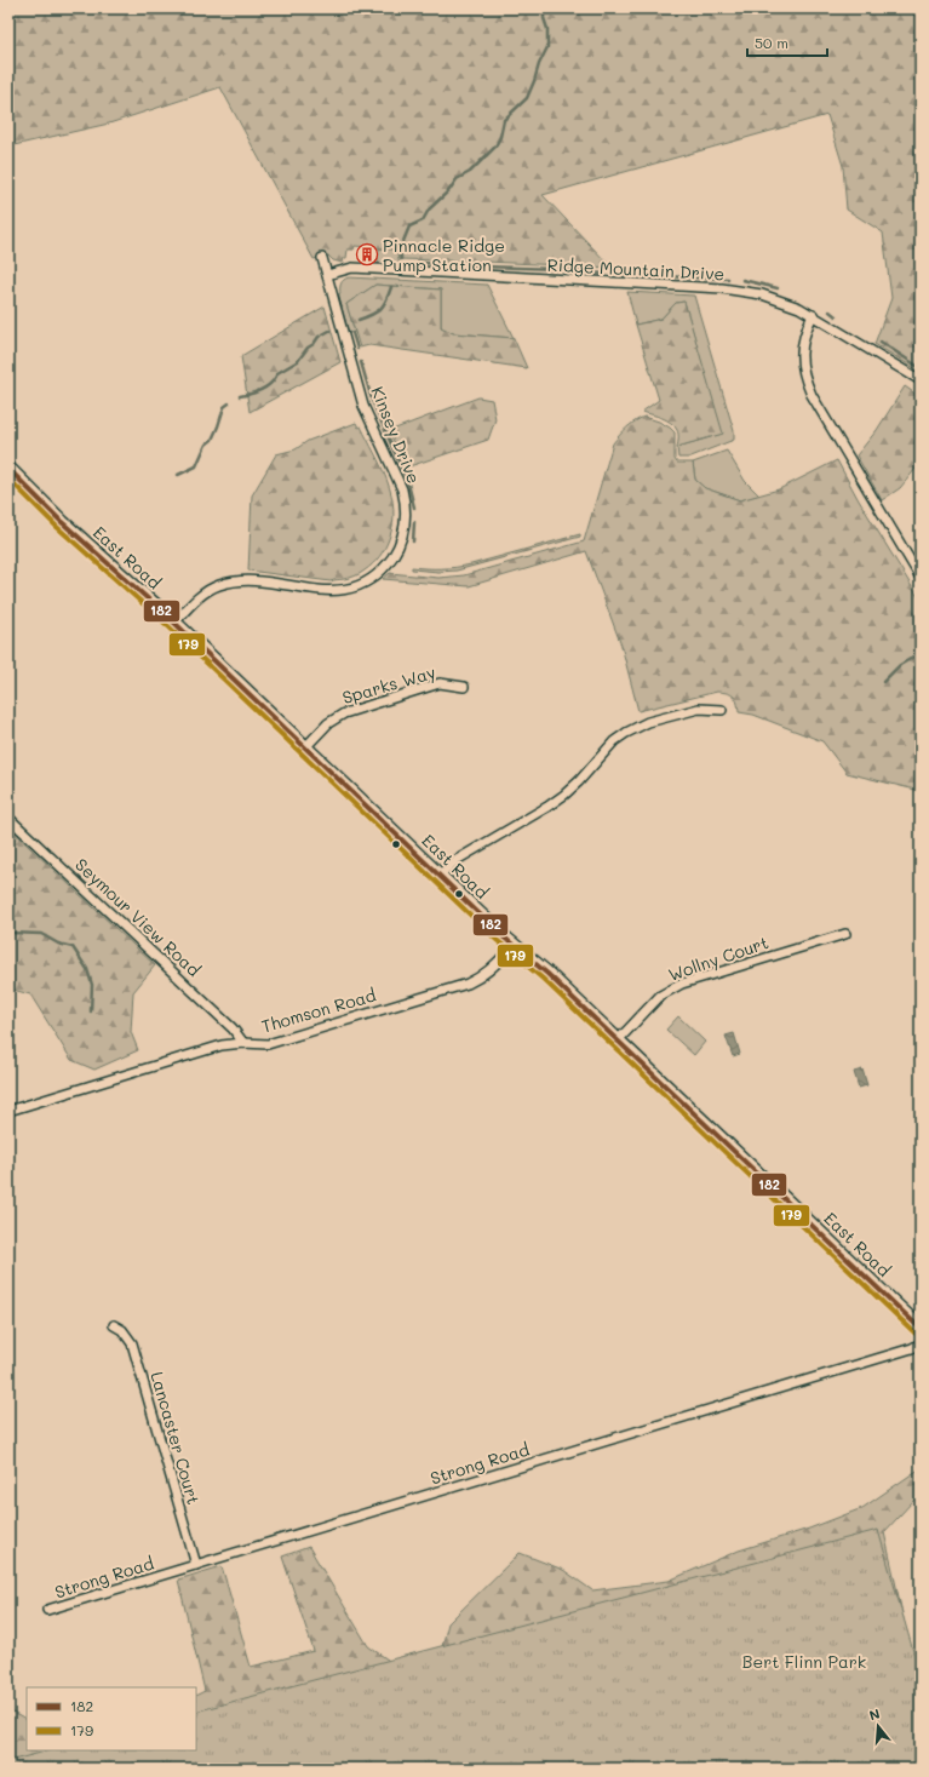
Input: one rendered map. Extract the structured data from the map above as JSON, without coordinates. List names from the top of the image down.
{
  "streets": {
    "main road": ["East Road"],
    "street": [
      "Ridge Mountain Drive",
      "Kinsey Drive",
      "Sparks Way",
      "Seymour View Road",
      "Wollny Court",
      "Thomson Road",
      "Lancaster Court",
      "Strong Road"
    ]
  },
  "crossings": [
    ["Ridge Mountain Drive", "Kinsey Drive"],
    ["Kinsey Drive", "East Road"],
    ["East Road", "Sparks Way"],
    ["East Road", "Wollny Court"],
    ["East Road", "Thomson Road"],
    ["Seymour View Road", "Thomson Road"],
    ["Lancaster Court", "Strong Road"]
  ],
  "parks": ["Bert Flinn Park"],
  "places": {
    "building": ["Pinnacle Ridge Pump Station"]
  },
  "lines": ["transit line 182", "transit line 179"],
  "legend": ["182", "179"],
  "scale_bar": "50 m",
  "north": "top"
}
